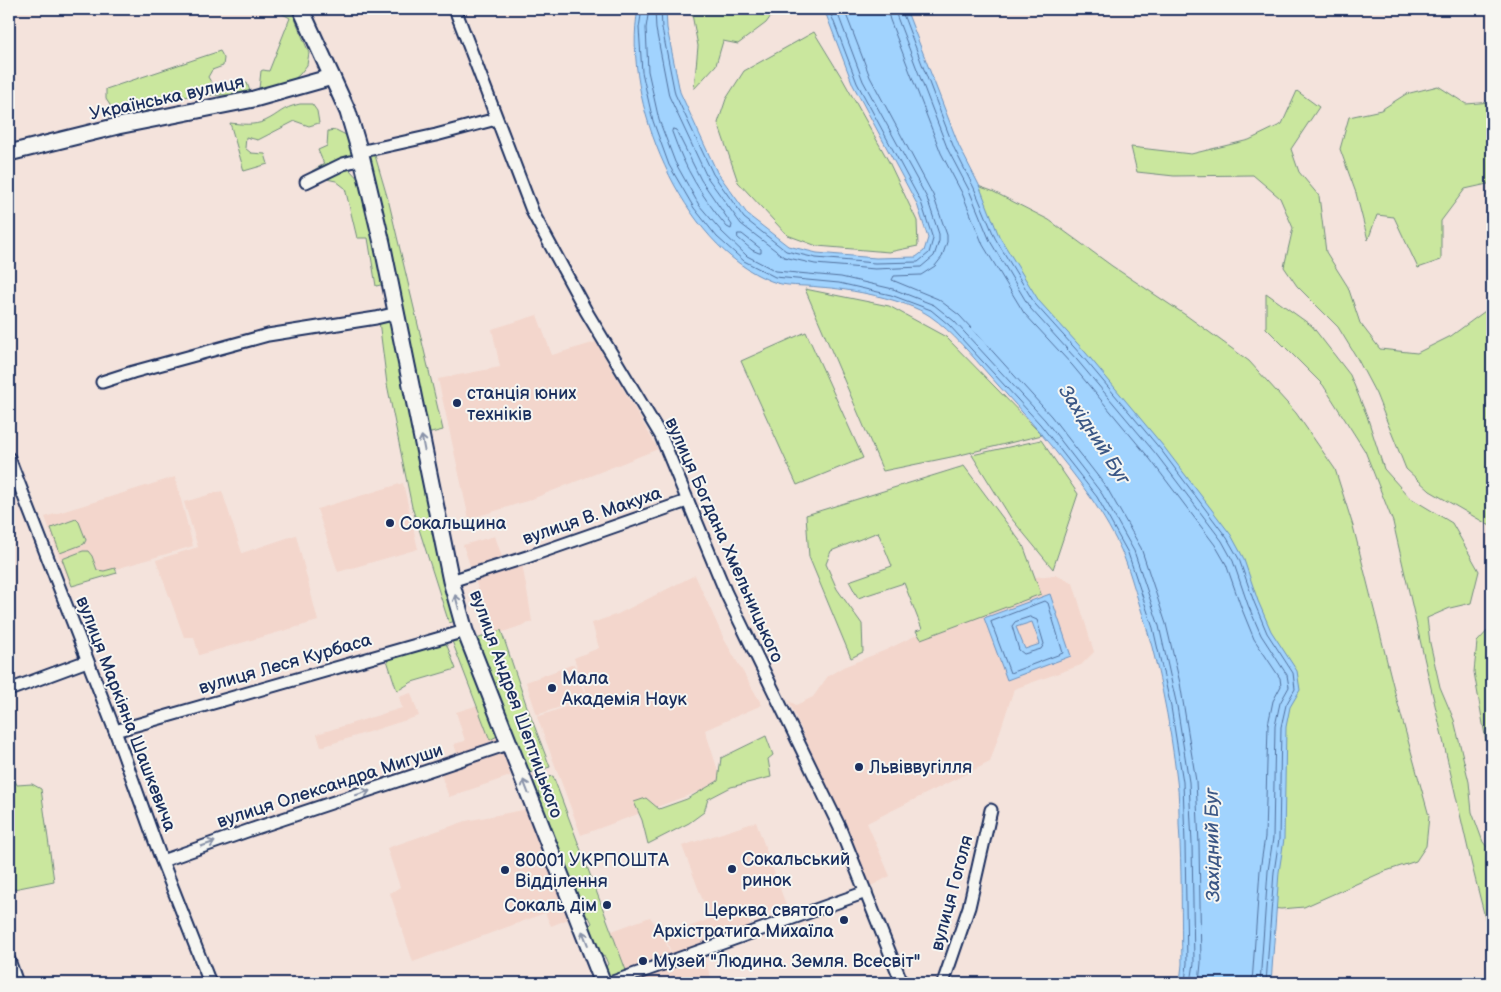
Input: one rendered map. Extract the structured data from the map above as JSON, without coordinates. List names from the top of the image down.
{
  "streets": {
    "street": [
      "Українська вулиця",
      "вулиця В. Макуха",
      "вулиця Богдана Хмельницького",
      "вулиця Леся Курбаса",
      "вулиця Андрея Шептицького",
      "вулиця Маркіяна Шашкевича",
      "вулиця Олександра Мигуши",
      "вулиця Гоголя"
    ]
  },
  "crossings": [
    ["Українська вулиця", "вулиця Андрея Шептицького"],
    ["вулиця В. Макуха", "вулиця Богдана Хмельницького"],
    ["вулиця В. Макуха", "вулиця Андрея Шептицького"],
    ["вулиця Леся Курбаса", "вулиця Андрея Шептицького"],
    ["вулиця Леся Курбаса", "вулиця Маркіяна Шашкевича"],
    ["вулиця Андрея Шептицького", "вулиця Олександра Мигуши"],
    ["вулиця Маркіяна Шашкевича", "вулиця Олександра Мигуши"]
  ],
  "one_way": ["вулиця Андрея Шептицького", "вулиця Олександра Мигуши"],
  "water": ["Західний Буг"],
  "places": [
    "станція юних техніків",
    "Сокальщина",
    "Мала Академія Наук",
    "Львіввугілля",
    "Сокальський ринок",
    "80001 УКРПОШТА Відділення",
    "Сокаль дім",
    "Церква святого Архістратига Михаїла",
    "Музей \"Людина. Земля. Всесвіт\""
  ]
}
